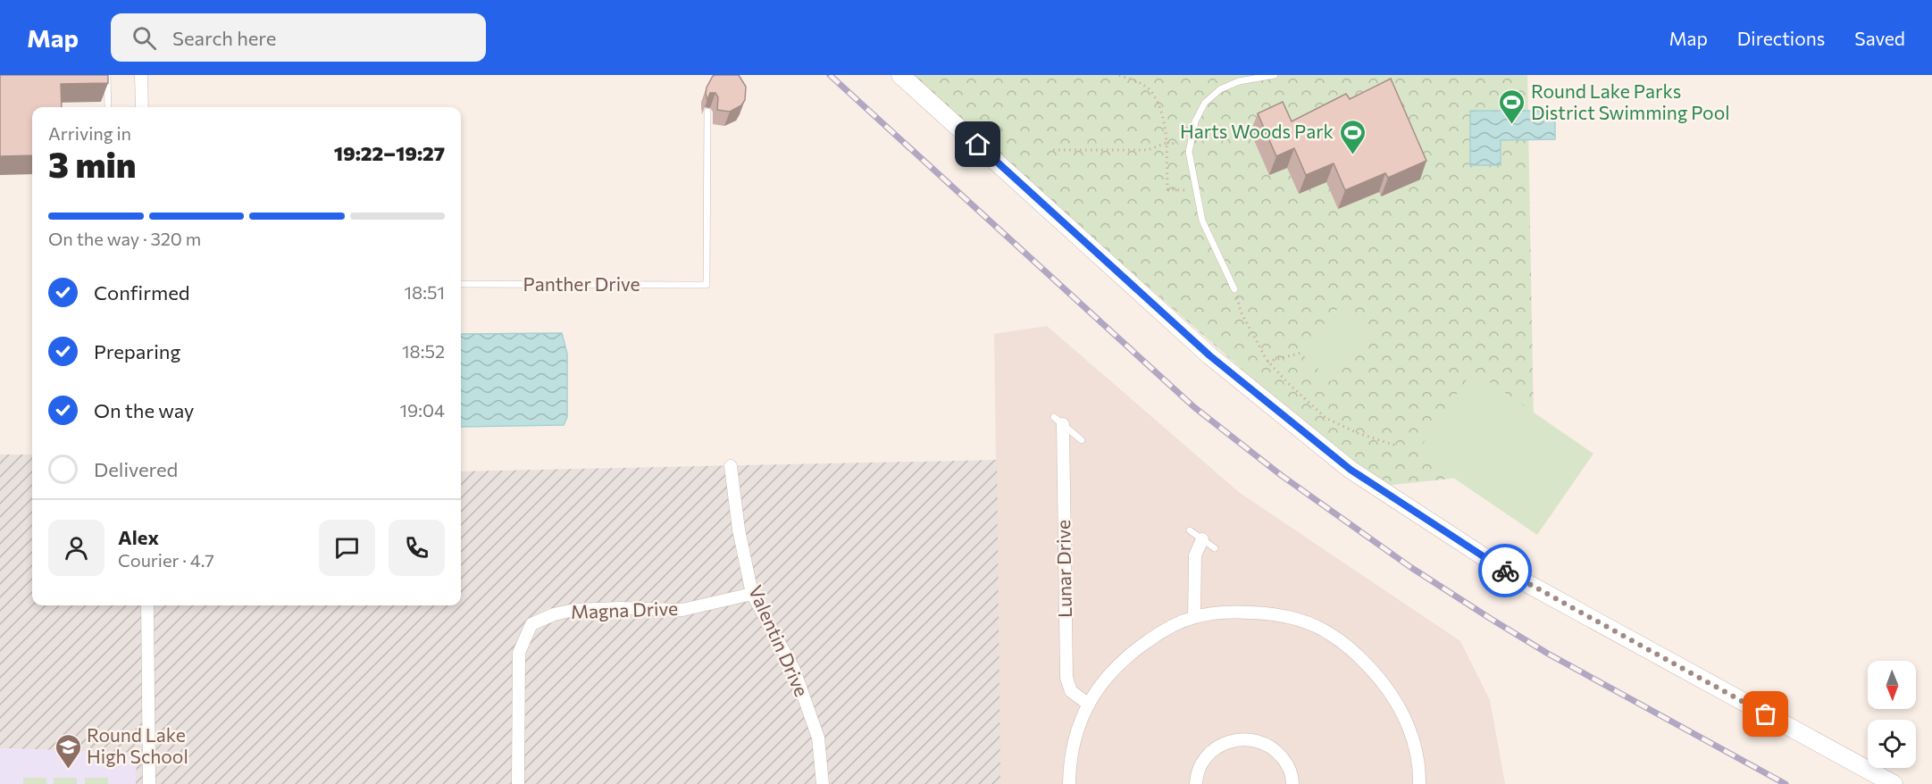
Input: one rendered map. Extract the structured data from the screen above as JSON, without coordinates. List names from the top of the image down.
{
  "streets": {
    "street": ["Lunar Drive", "Magna Drive", "Valentin Drive"],
    "lane": ["Panther Drive"]
  },
  "crossings": [
    ["Magna Drive", "Valentin Drive"]
  ],
  "places": {
    "sports": ["Round Lake Parks District Swimming Pool", "Harts Woods Park"],
    "school or university": ["Round Lake High School"]
  },
  "north": "bottom",
  "page": {
    "header": "Map",
    "search": "Search here",
    "nav": ["Map", "Directions", "Saved"],
    "heading": ["3 min", "Arriving in", "19:22–19:27"],
    "panel": ["Alex", "Courier · 4.7"],
    "bar": "On the way · 320 m",
    "list": [
      ["Confirmed", "18:51"],
      ["Preparing", "18:52"],
      ["On the way", "19:04"],
      "Delivered"
    ]
  }
}
